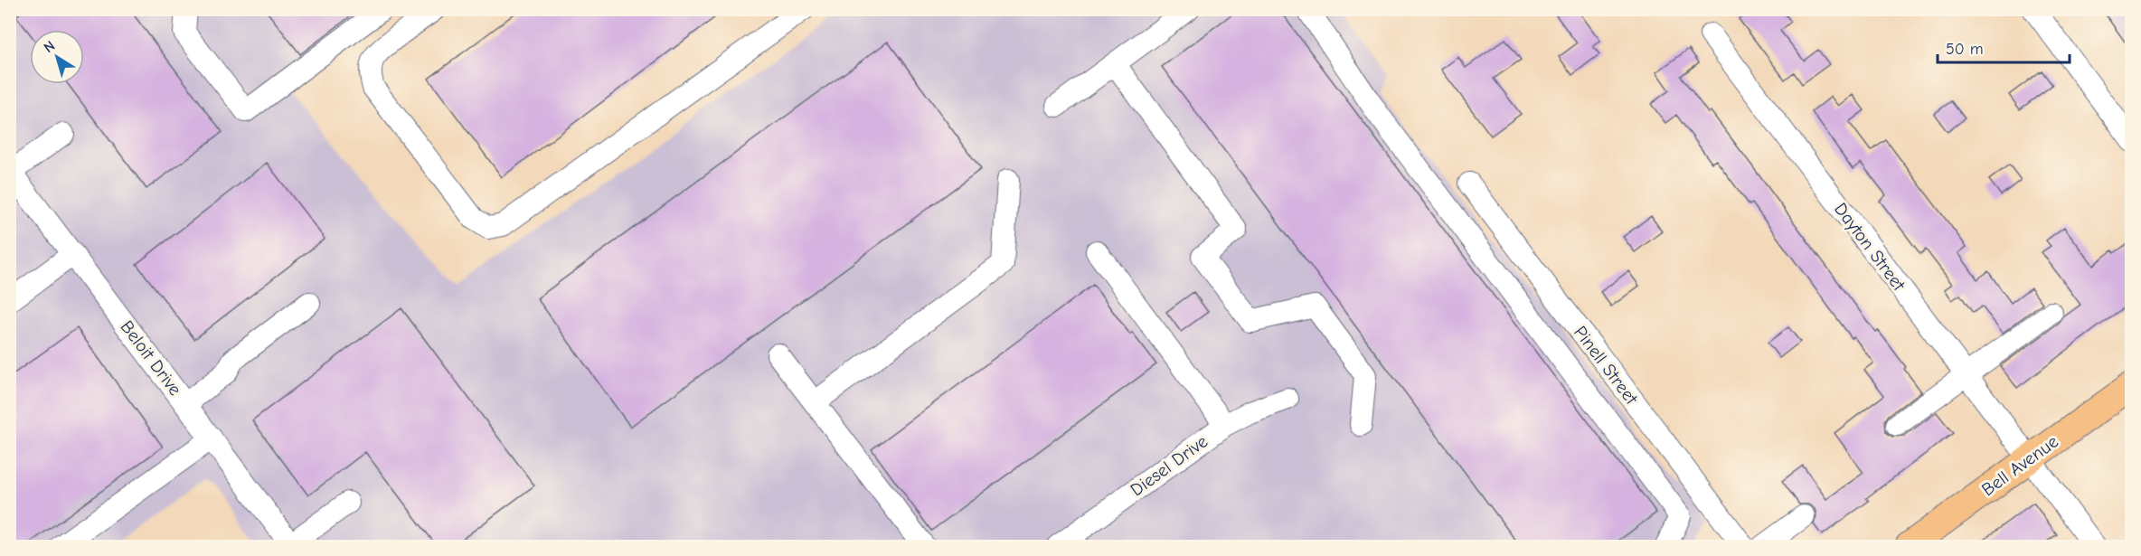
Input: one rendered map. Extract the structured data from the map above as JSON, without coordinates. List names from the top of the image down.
{
  "streets": {
    "main road": ["Bell Avenue"],
    "street": [
      "Dayton Street",
      "Beloit Drive",
      "Pinell Street",
      "Diesel Drive"
    ]
  },
  "crossings": [
    ["Dayton Street", "Bell Avenue"]
  ],
  "scale_bar": "50 m",
  "north": "top left"
}
